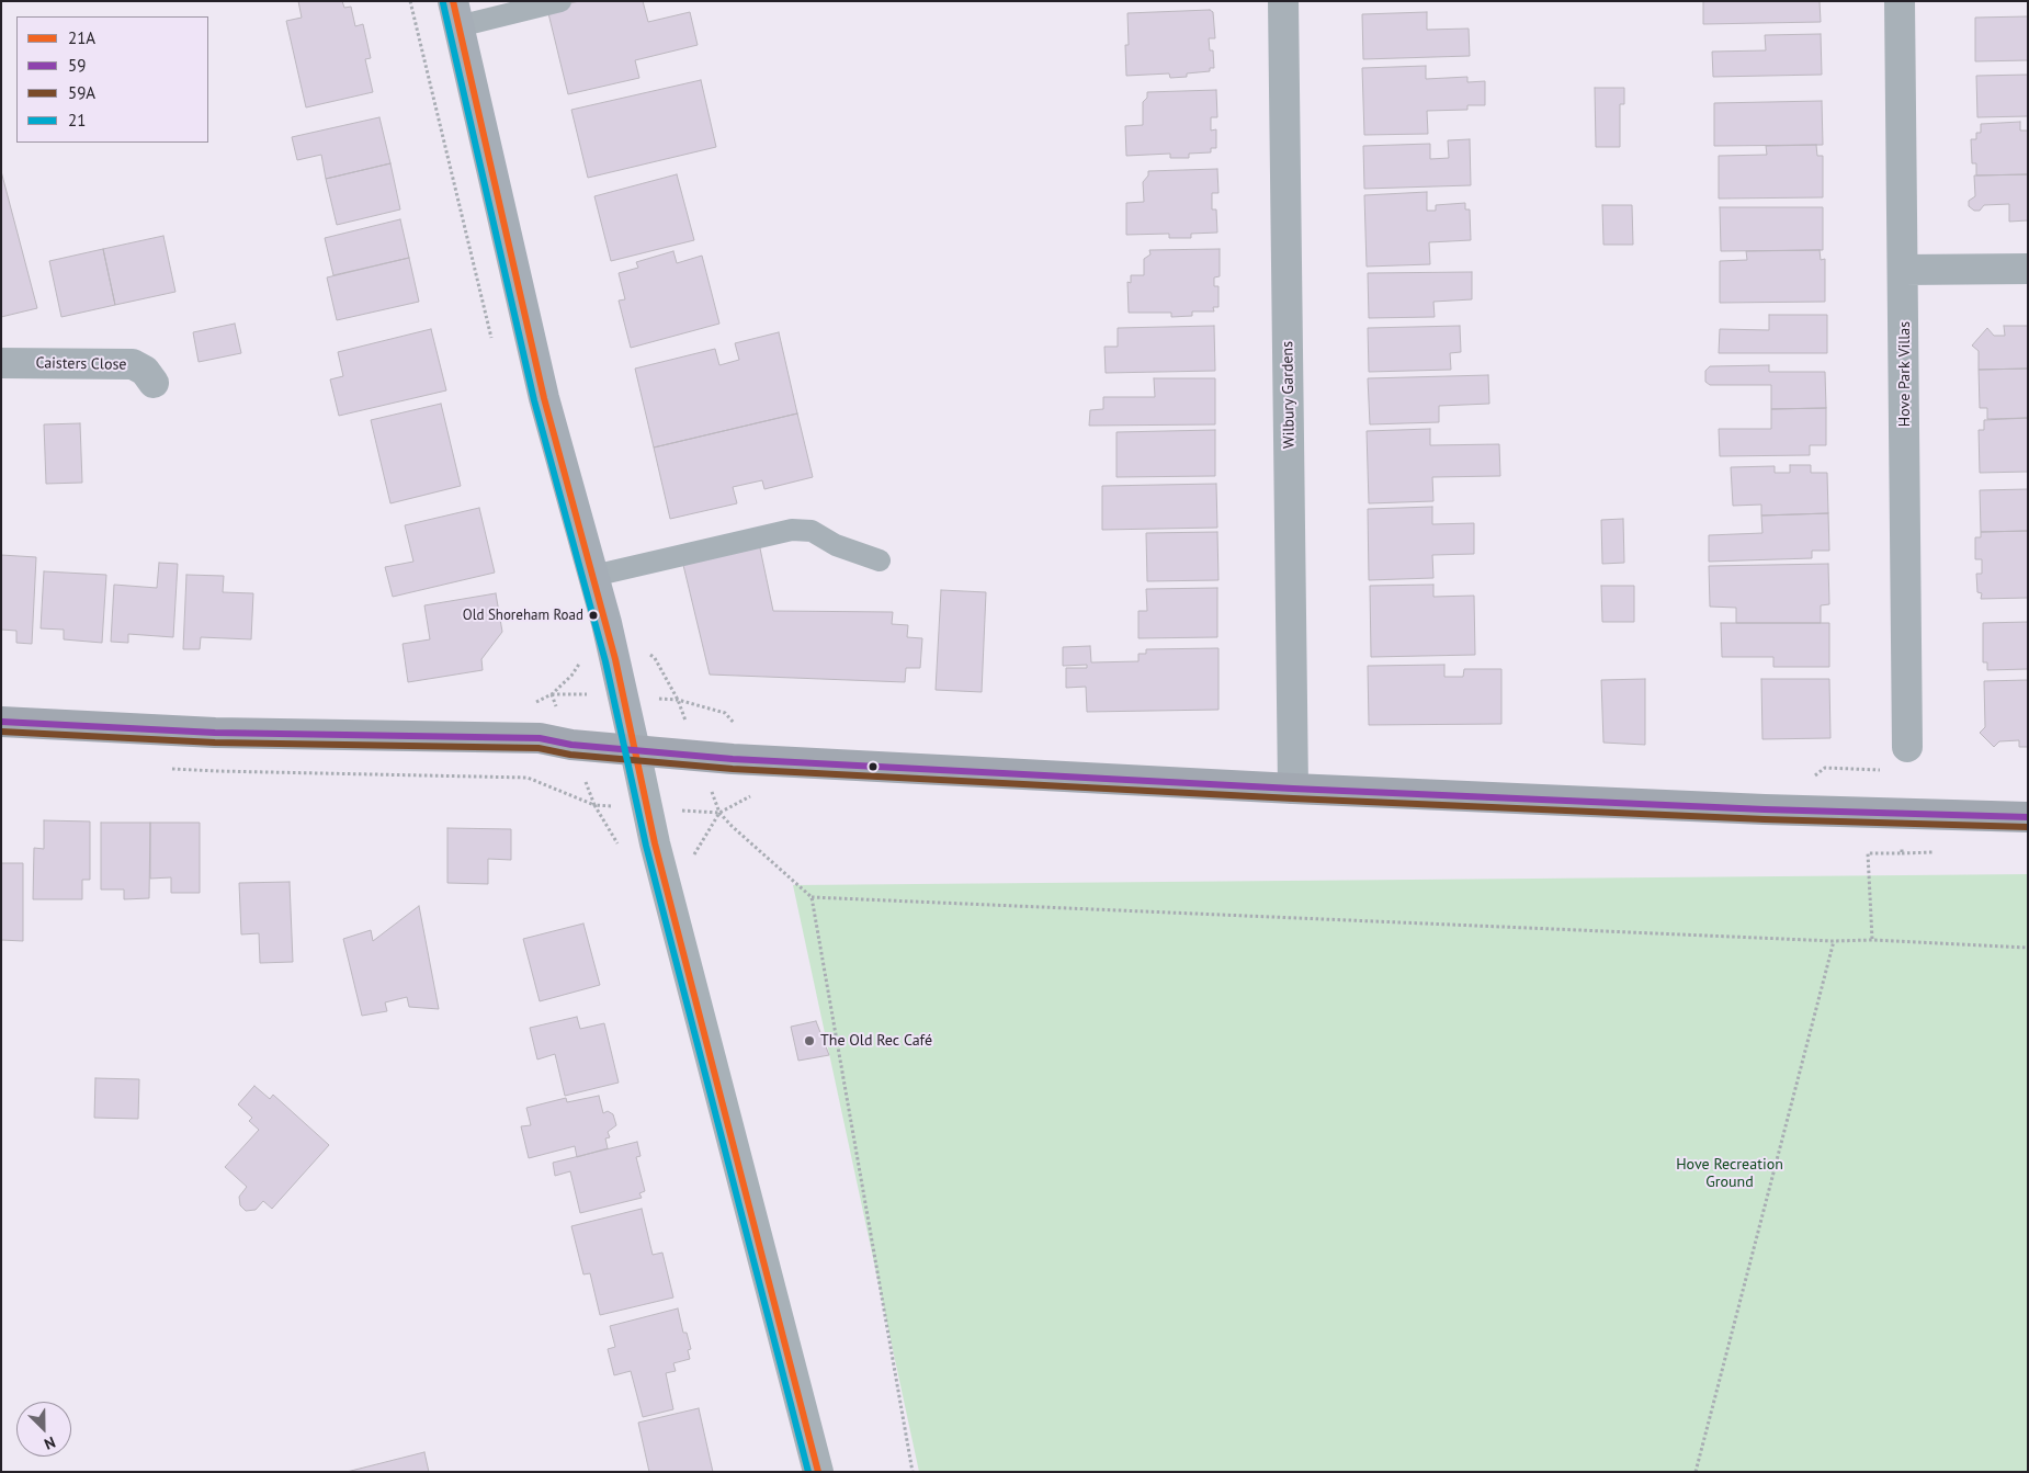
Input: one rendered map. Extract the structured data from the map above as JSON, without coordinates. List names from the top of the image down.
{
  "streets": {
    "street": ["Caisters Close", "Hove Park Villas", "Wilbury Gardens"]
  },
  "parks": ["Hove Recreation Ground"],
  "places": ["Old Shoreham Road", "The Old Rec Café"],
  "lines": [
    "transit line 21A",
    "transit line 21",
    "transit line 59",
    "transit line 59A"
  ],
  "legend": [
    "21A",
    "59",
    "59A",
    "21"
  ],
  "north": "bottom right"
}
